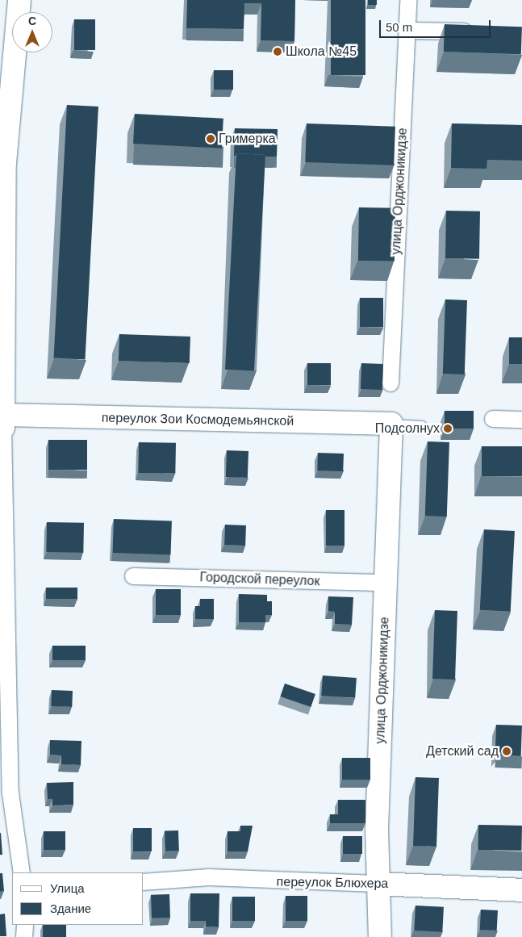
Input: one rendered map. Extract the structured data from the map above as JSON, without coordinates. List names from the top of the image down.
{
  "streets": {
    "street": [
      "улица Орджоникидзе",
      "переулок Зои Космодемьянской",
      "Городской переулок",
      "переулок Блюхера"
    ]
  },
  "crossings": [
    ["улица Орджоникидзе", "переулок Зои Космодемьянской"],
    ["улица Орджоникидзе", "Городской переулок"],
    ["улица Орджоникидзе", "переулок Блюхера"]
  ],
  "places": [
    "Школа №45",
    "Гримерка",
    "Подсолнух",
    "Детский сад"
  ],
  "legend": ["Улица", "Здание"],
  "scale_bar": "50 m",
  "north": "top"
}
